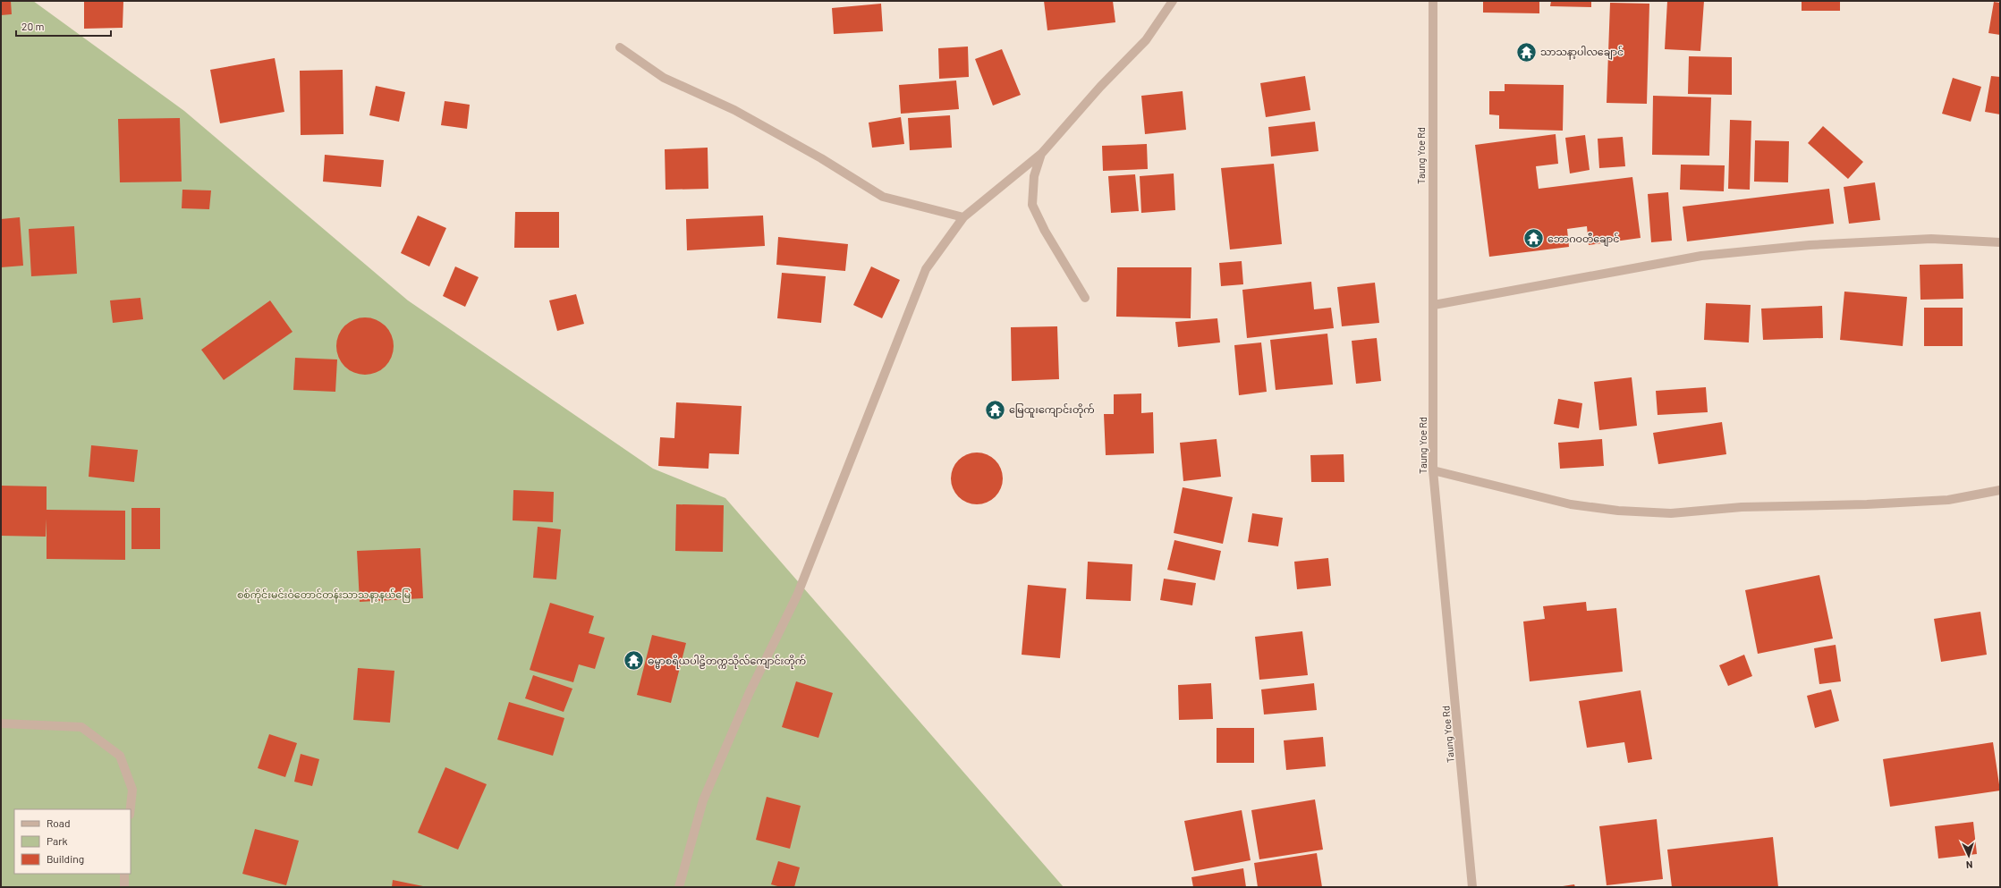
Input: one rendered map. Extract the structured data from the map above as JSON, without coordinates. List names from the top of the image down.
{
  "streets": {
    "street": ["Taung Yoe Rd"]
  },
  "parks": ["စစ်ကိုင်းမင်းဝံတောင်တန်းသာသနာ့နယ်မြေ"],
  "places": {
    "temple": [
      "သာသနာ့ပါလချောင်",
      "ဘောဂဝတီချောင်",
      "မြေထူးကျောင်းတိုက်",
      "ဓမ္မာစရိယပါဠိတက္ကသိုလ်ကျောင်းတိုက်"
    ]
  },
  "legend": ["Road", "Park", "Building"],
  "scale_bar": "20 m",
  "north": "bottom"
}
